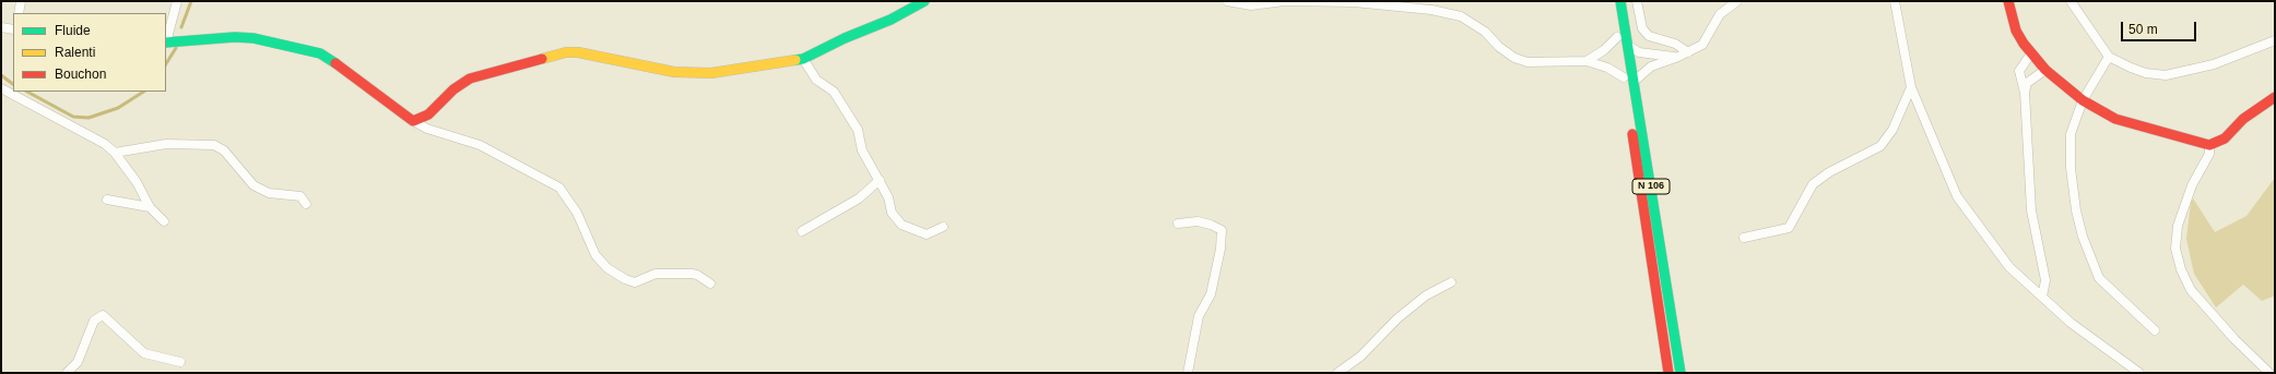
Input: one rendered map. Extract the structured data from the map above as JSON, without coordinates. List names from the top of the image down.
{
  "streets": {
    "street": ["N 106"]
  },
  "legend": ["Fluide", "Ralenti", "Bouchon"],
  "scale_bar": "50 m"
}
